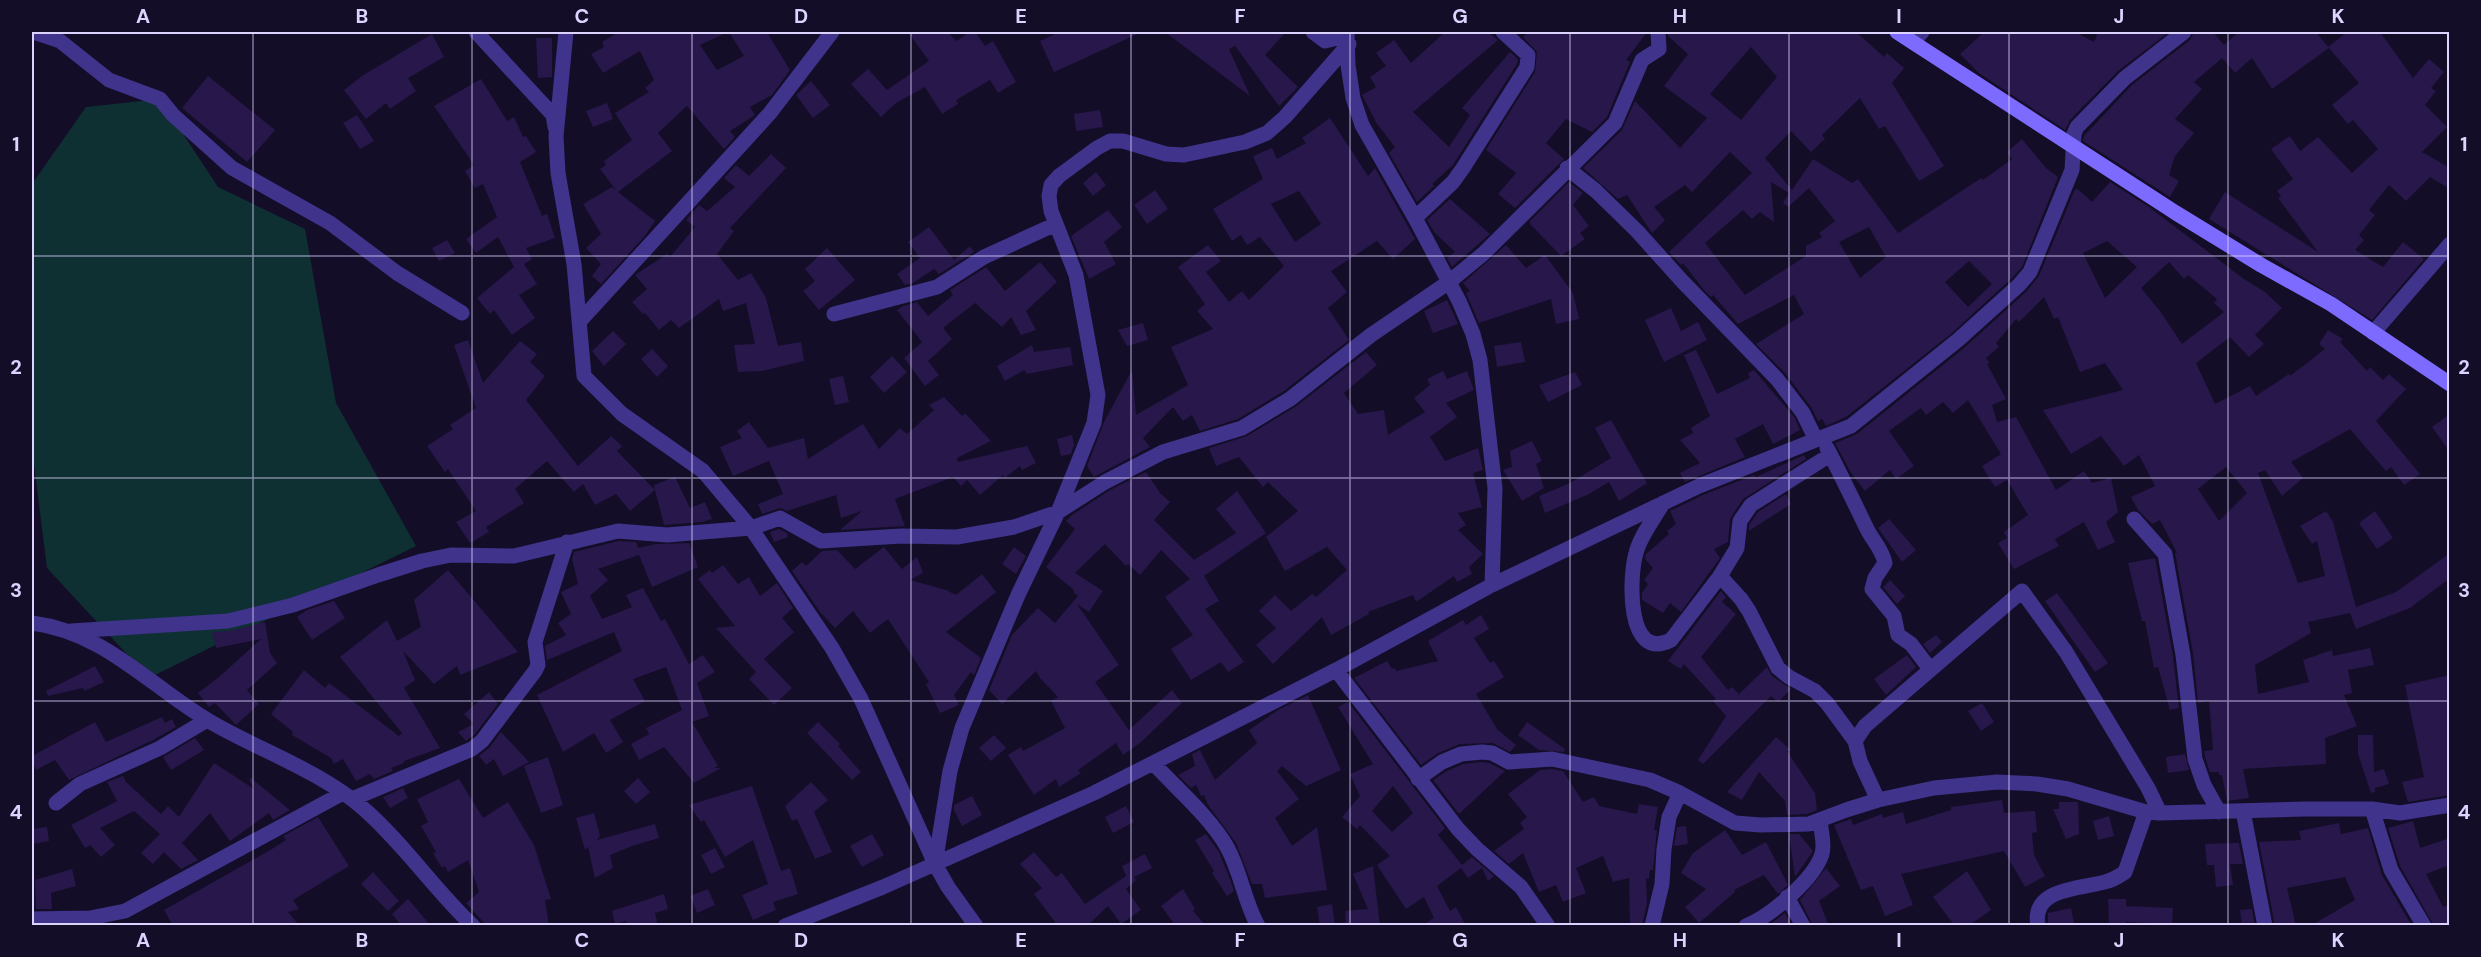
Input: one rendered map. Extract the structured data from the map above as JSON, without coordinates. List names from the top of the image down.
{
  "grid": {
    "columns": [
      "A",
      "B",
      "C",
      "D",
      "E",
      "F",
      "G",
      "H",
      "I",
      "J",
      "K"
    ],
    "rows": [
      "1",
      "2",
      "3",
      "4"
    ]
  }
}
